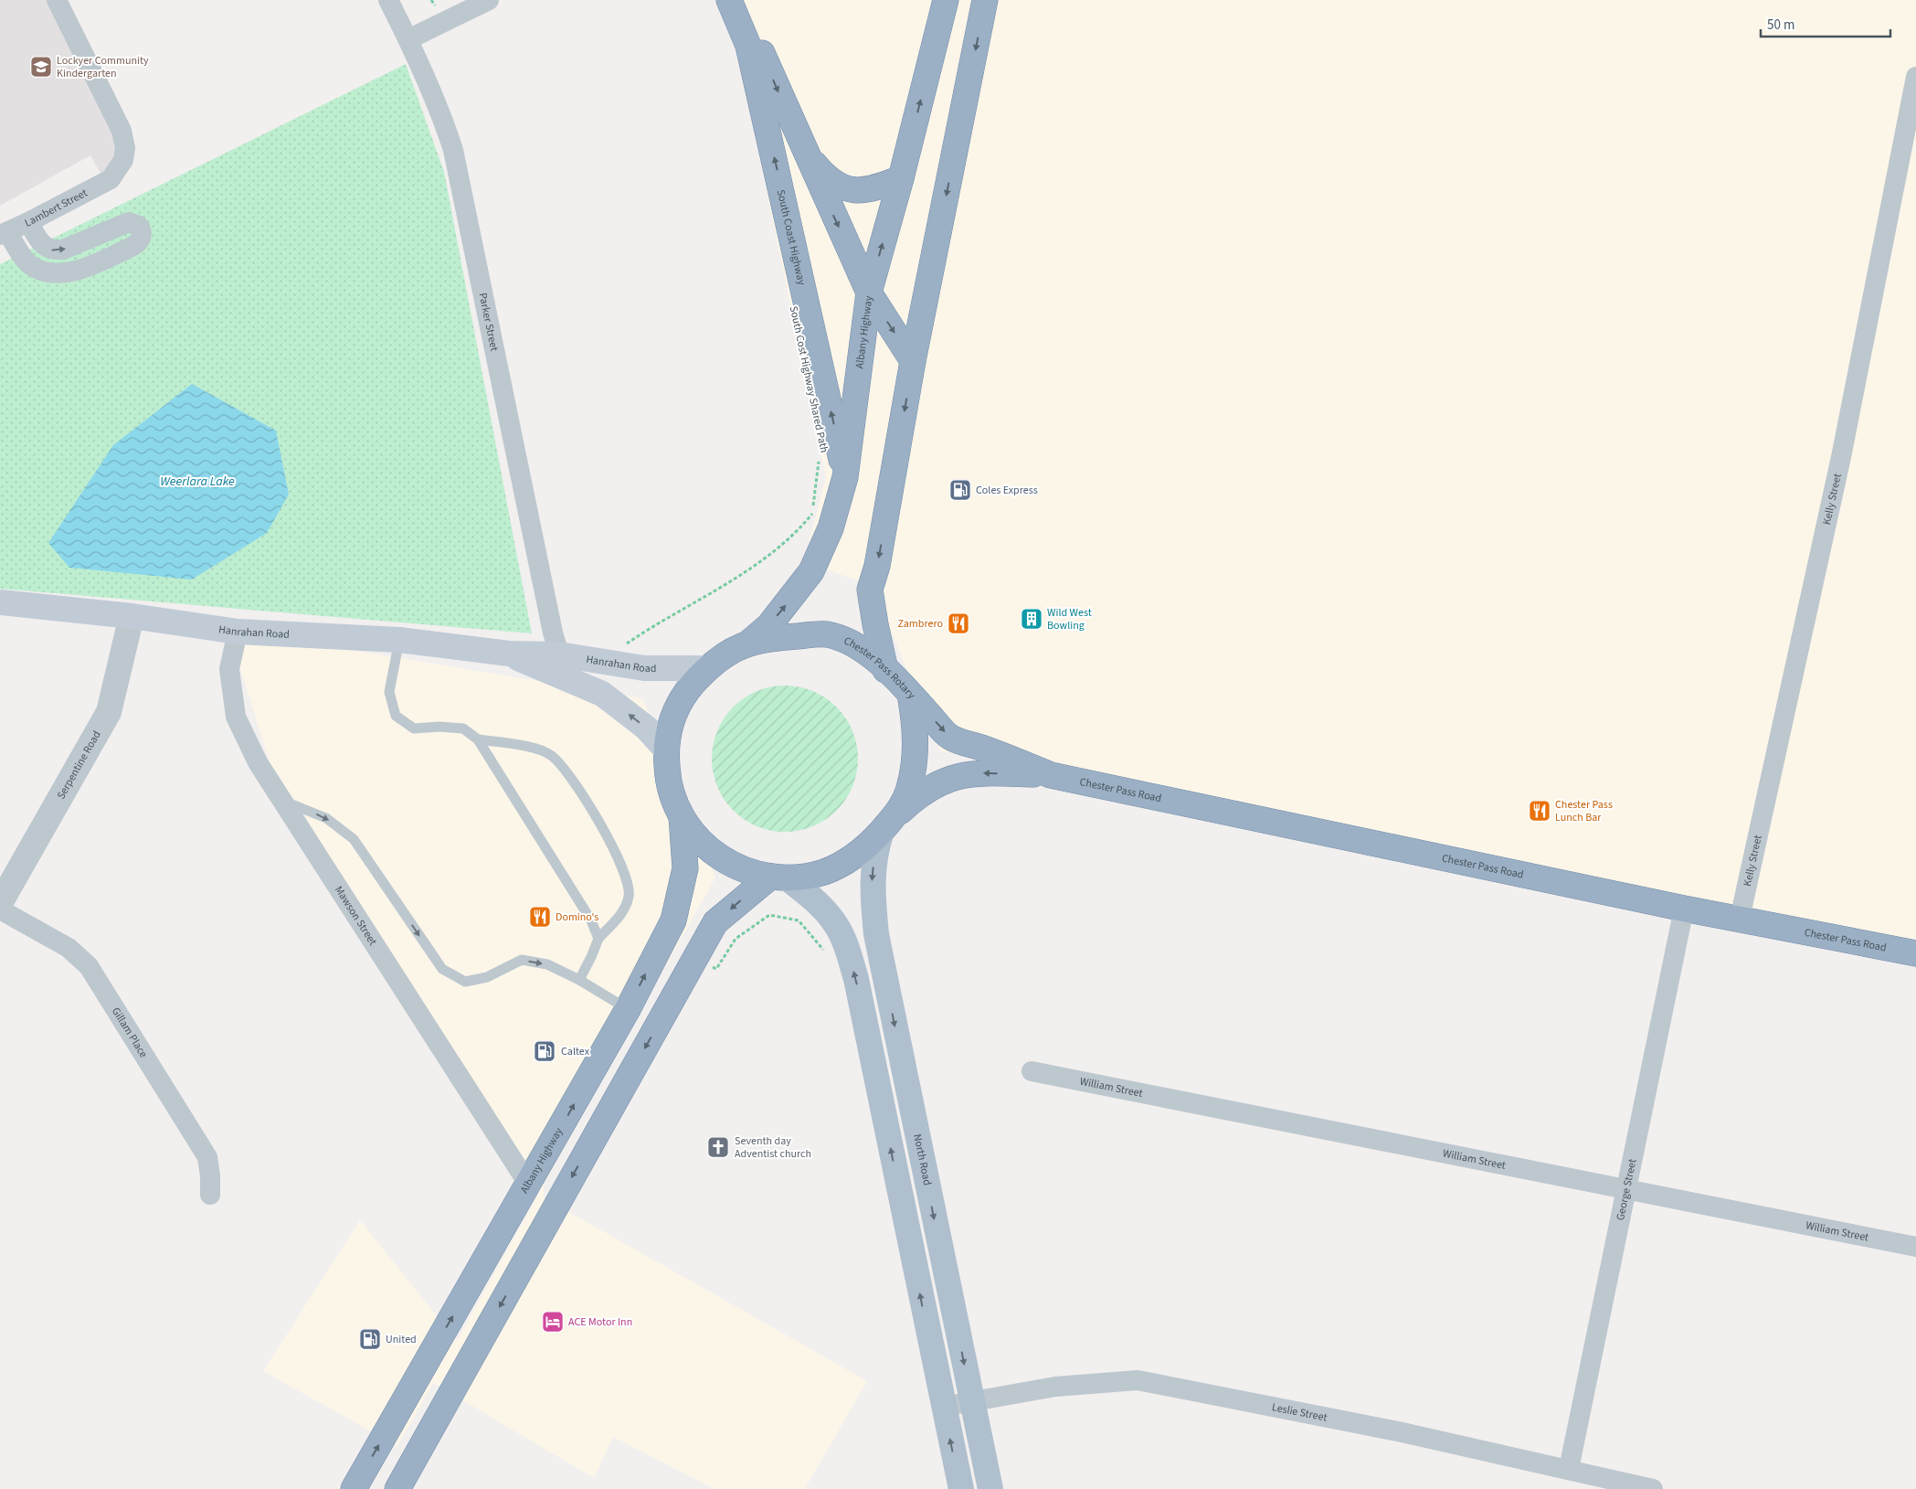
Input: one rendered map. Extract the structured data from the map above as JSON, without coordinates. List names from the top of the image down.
{
  "streets": {
    "highway": [
      "South Coast Highway",
      "Albany Highway",
      "Chester Pass Rotary",
      "Chester Pass Road"
    ],
    "main road": ["Hanrahan Road", "North Road"],
    "street": [
      "Lambert Street",
      "Parker Street",
      "Kelly Street",
      "Serpentine Road",
      "Mawson Street",
      "Gillam Place",
      "William Street",
      "George Street",
      "Leslie Street"
    ],
    "path": ["South Cost Highway Shared Path"]
  },
  "crossings": [
    ["South Coast Highway", "Albany Highway"],
    ["Parker Street", "Hanrahan Road"],
    ["Albany Highway", "Chester Pass Rotary"],
    ["Albany Highway", "Mawson Street"],
    ["Kelly Street", "Chester Pass Road"],
    ["Hanrahan Road", "Chester Pass Rotary"],
    ["Hanrahan Road", "Serpentine Road"],
    ["Hanrahan Road", "Mawson Street"],
    ["Chester Pass Rotary", "Chester Pass Road"],
    ["Chester Pass Rotary", "North Road"],
    ["Chester Pass Road", "North Road"],
    ["Chester Pass Road", "George Street"],
    ["William Street", "George Street"],
    ["North Road", "Leslie Street"],
    ["George Street", "Leslie Street"]
  ],
  "water": ["Weerlara Lake"],
  "places": {
    "school or university": ["Lockyer Community Kindergarten"],
    "fuel station": ["Coles Express", "Caltex", "United"],
    "building": ["Wild West Bowling"],
    "restaurant": ["Zambrero", "Chester Pass Lunch Bar", "Domino's"],
    "church": ["Seventh day Adventist church"],
    "hotel": ["ACE Motor Inn"]
  },
  "scale_bar": "50 m"
}
